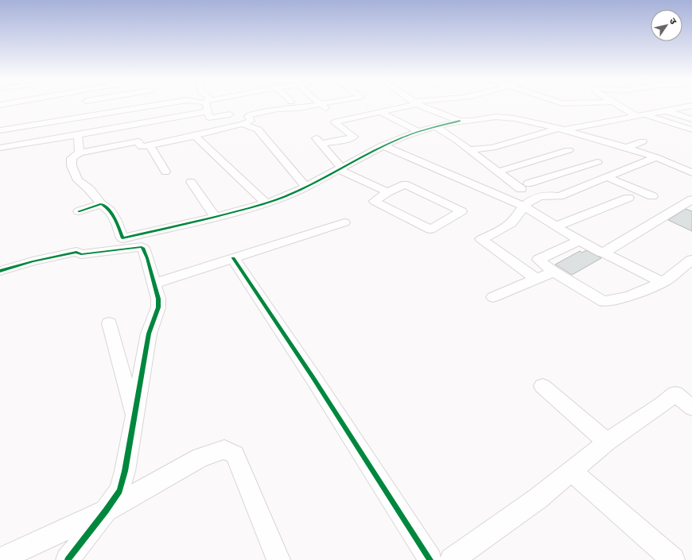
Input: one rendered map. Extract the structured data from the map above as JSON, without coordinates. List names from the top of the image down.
{
  "north": "top right"
}
